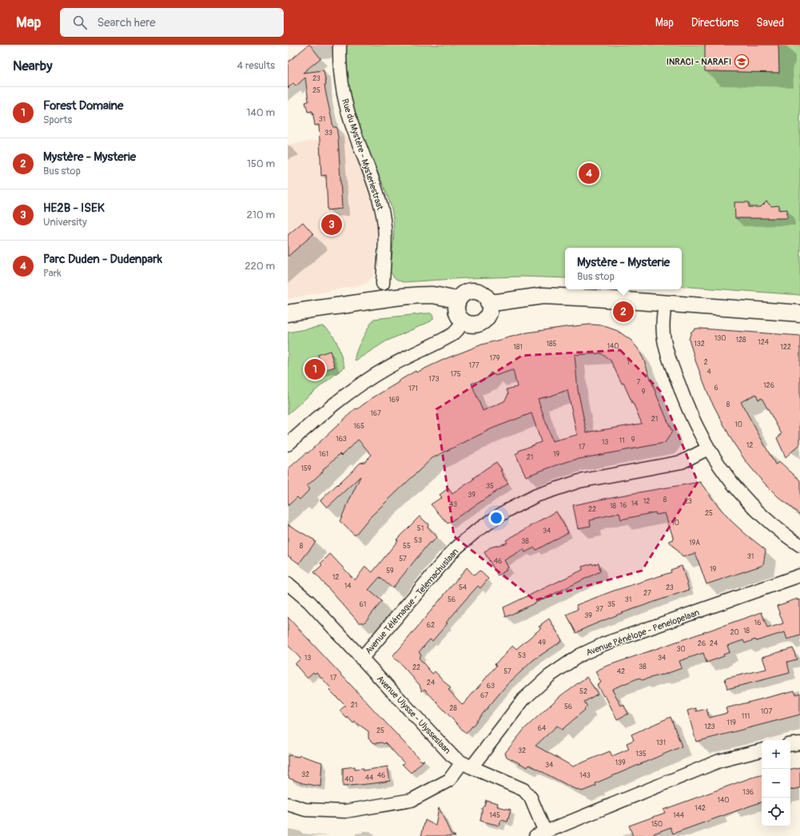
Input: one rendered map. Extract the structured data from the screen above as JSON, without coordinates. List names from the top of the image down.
{
  "streets": {
    "street": [
      "Rue du Mystère - Mysteriestraat",
      "Avenue Télémaque - Telemachuslaan",
      "Avenue Pénélope - Penelopelaan",
      "Avenue Ulysse - Ulysseslaan"
    ]
  },
  "crossings": [
    ["Avenue Télémaque - Telemachuslaan", "Avenue Ulysse - Ulysseslaan"],
    ["Avenue Pénélope - Penelopelaan", "Avenue Ulysse - Ulysseslaan"]
  ],
  "places": {
    "school or university": ["INRACI - NARAFI"]
  },
  "house_numbers": [
    "23",
    "25",
    "31",
    "33",
    "130",
    "128",
    "124",
    "185",
    "132",
    "140",
    "181",
    "122",
    "179",
    "1",
    "2",
    "177",
    "4",
    "175",
    "173",
    "7",
    "126",
    "6",
    "171",
    "9",
    "169",
    "8",
    "167",
    "21",
    "10",
    "165",
    "163",
    "9",
    "11",
    "13",
    "12",
    "17",
    "161",
    "19",
    "21",
    "159",
    "35",
    "39",
    "8",
    "12",
    "23",
    "14",
    "43",
    "16",
    "18",
    "22",
    "25",
    "10",
    "51",
    "34",
    "53",
    "38",
    "19A",
    "8",
    "55",
    "31",
    "57",
    "46",
    "19",
    "59",
    "12",
    "14",
    "54",
    "23",
    "27",
    "56",
    "31",
    "61",
    "35",
    "37",
    "39",
    "16",
    "62",
    "18",
    "20",
    "49",
    "26",
    "24",
    "30",
    "53",
    "13",
    "34",
    "38",
    "22",
    "57",
    "42",
    "17",
    "24",
    "63",
    "52",
    "67",
    "21",
    "56",
    "28",
    "107",
    "111",
    "119",
    "123",
    "64",
    "25",
    "131",
    "32",
    "135",
    "139",
    "34",
    "32",
    "46",
    "143",
    "44",
    "40",
    "136",
    "140",
    "142",
    "145",
    "144",
    "150"
  ],
  "page": {
    "header": "Map",
    "search": "Search here",
    "nav": ["Map", "Directions", "Saved"],
    "heading": ["Nearby", "4 results"],
    "list": [
      {
        "mark": "1",
        "name": "Forest Domaine",
        "note": "Sports",
        "value": "140 m"
      },
      {
        "mark": "2",
        "name": "Mystère - Mysterie",
        "note": "Bus stop",
        "value": "150 m"
      },
      {
        "mark": "3",
        "name": "HE2B - ISEK",
        "note": "University",
        "value": "210 m"
      },
      {
        "mark": "4",
        "name": "Parc Duden - Dudenpark",
        "note": "Park",
        "value": "220 m"
      }
    ],
    "pins": [
      "4",
      "3",
      "2",
      "1"
    ],
    "popup": ["Mystère - Mysterie", "Bus stop"],
    "map_buttons": ["+", "−"]
  }
}
